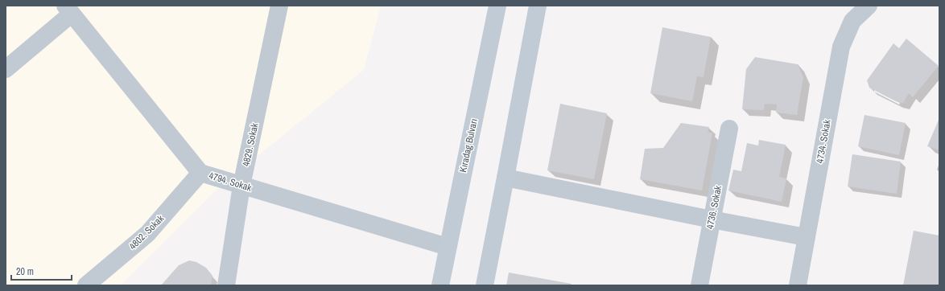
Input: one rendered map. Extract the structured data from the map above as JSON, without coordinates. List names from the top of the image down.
{
  "streets": {
    "main road": ["Kıradag Bulvarı"],
    "street": [
      "4734. Sokak",
      "4829. Sokak",
      "4794. Sokak",
      "4736. Sokak",
      "4802. Sokak"
    ]
  },
  "crossings": [
    ["4829. Sokak", "4794. Sokak"],
    ["Kıradag Bulvarı", "4794. Sokak"],
    ["4794. Sokak", "4802. Sokak"]
  ],
  "scale_bar": "20 m"
}
